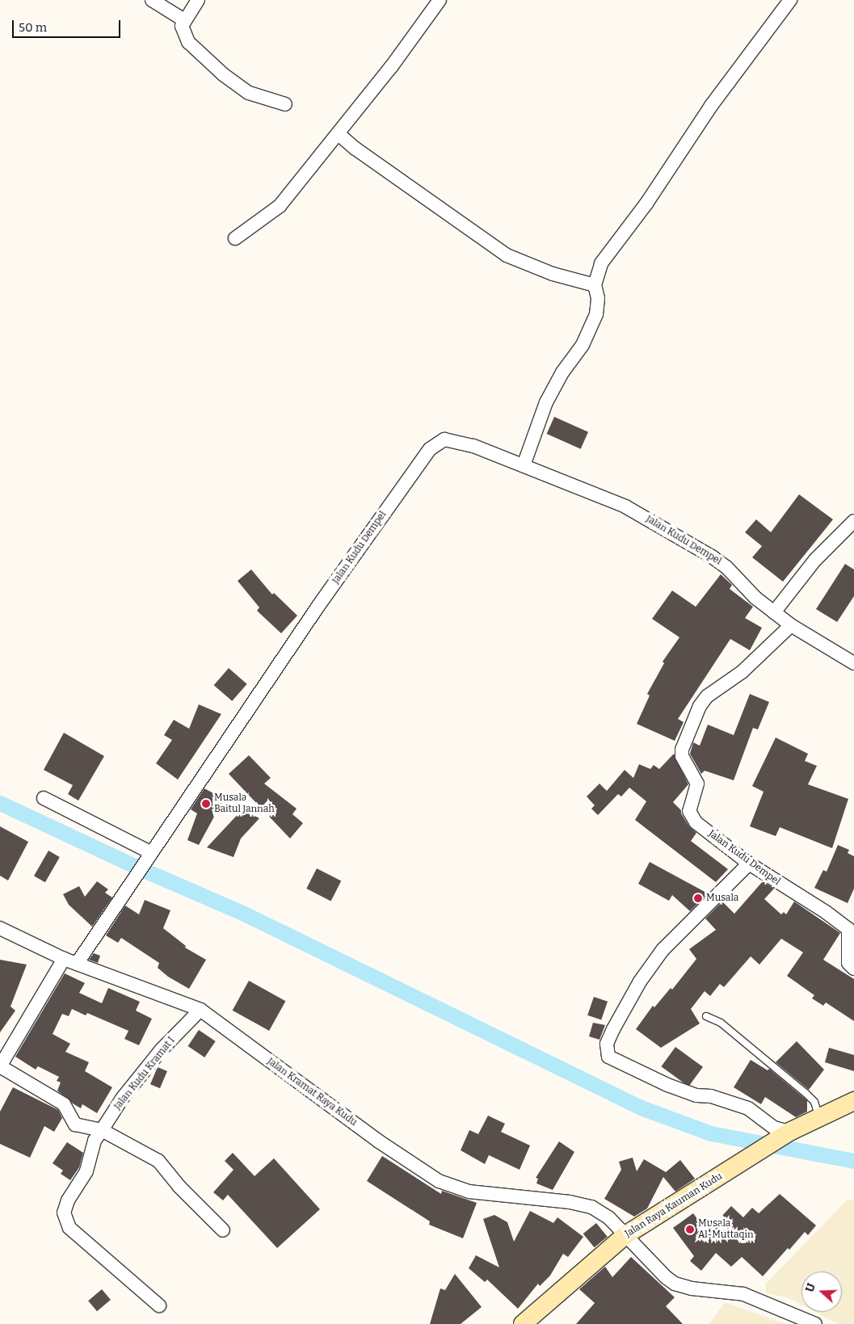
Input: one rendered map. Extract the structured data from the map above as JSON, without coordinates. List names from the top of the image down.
{
  "streets": {
    "street": [
      "Jalan Kudu Dempel",
      "Jalan Kudu Kramat I",
      "Jalan Kramat Raya Kudu",
      "Jalan Raya Kauman Kudu"
    ]
  },
  "crossings": [
    ["Jalan Kudu Dempel", "Jalan Kramat Raya Kudu"],
    ["Jalan Kudu Kramat I", "Jalan Kramat Raya Kudu"],
    ["Jalan Kramat Raya Kudu", "Jalan Raya Kauman Kudu"]
  ],
  "places": ["Musala Baitul Jannah", "Musala", "Musala Al-Muttaqin"],
  "scale_bar": "50 m",
  "north": "left"
}
